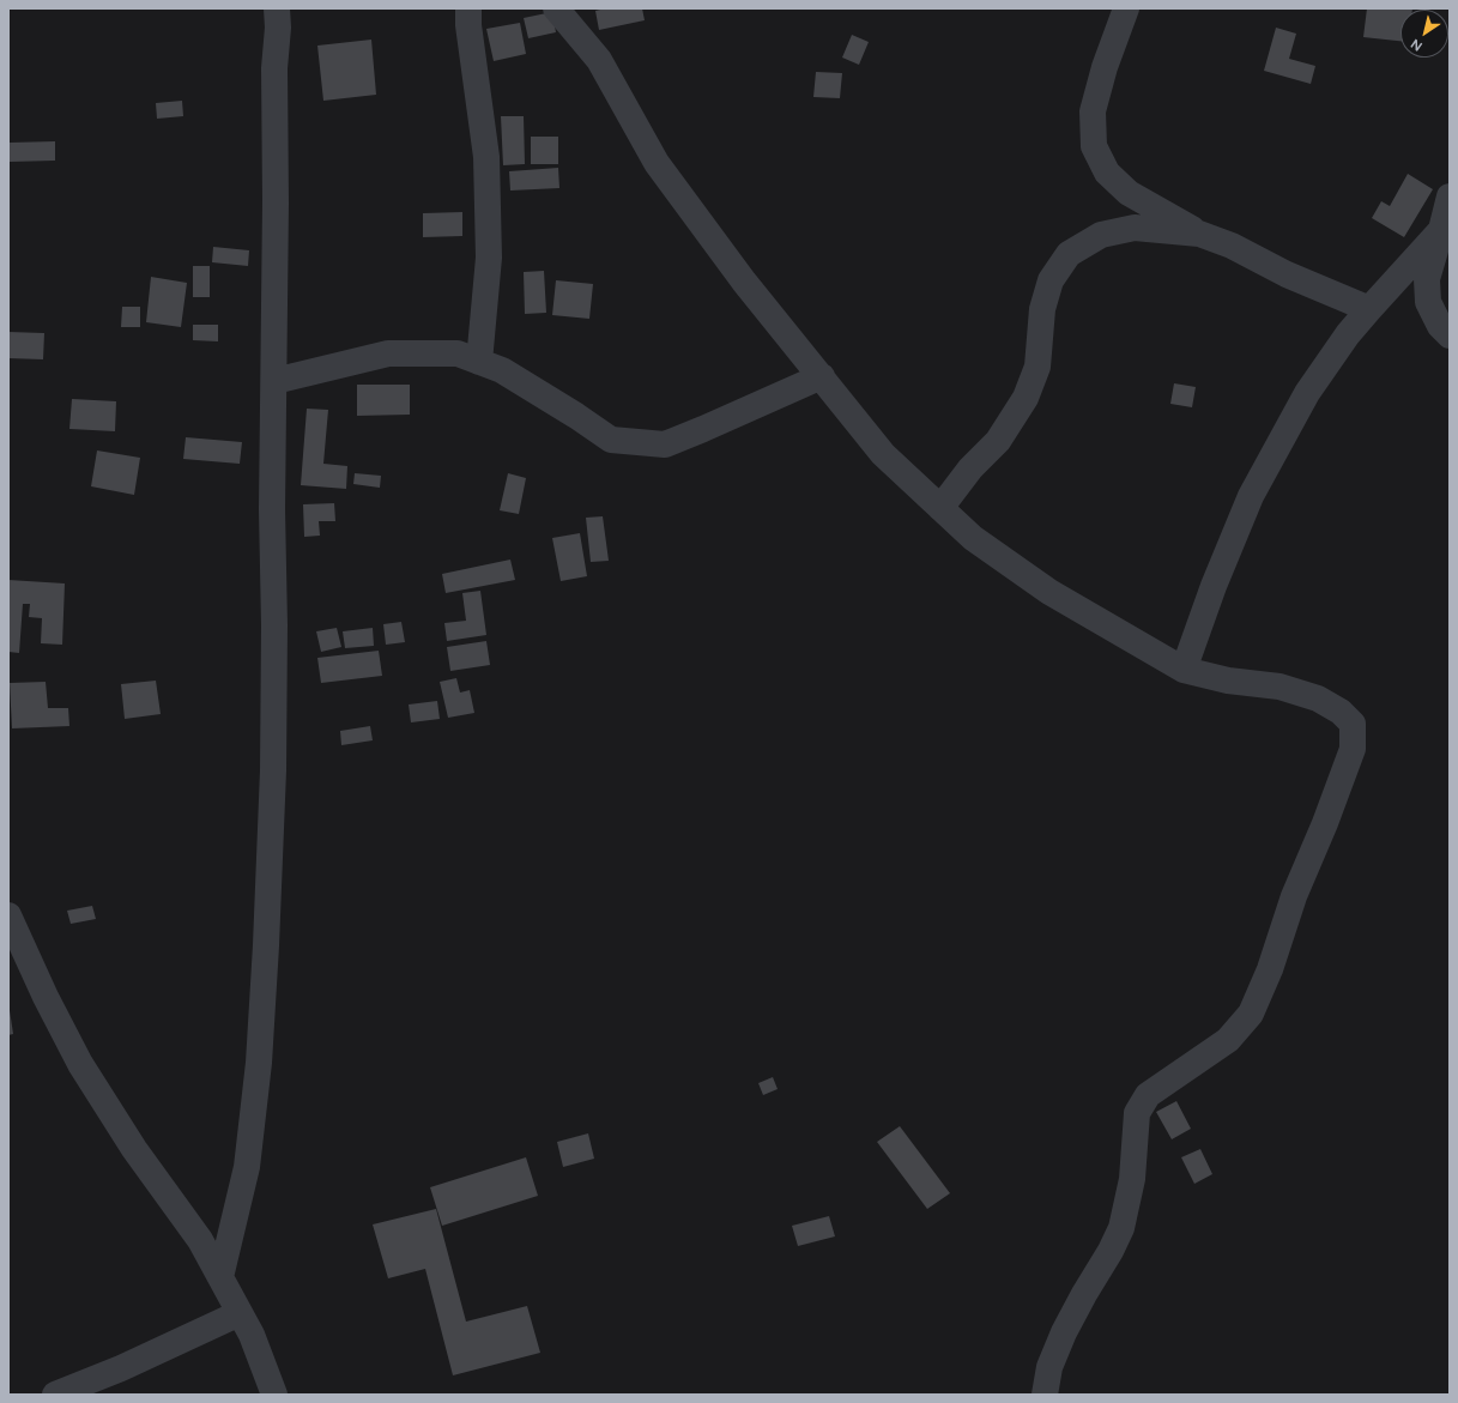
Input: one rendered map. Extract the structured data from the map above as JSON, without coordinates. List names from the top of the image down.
{
  "north": "bottom left"
}
